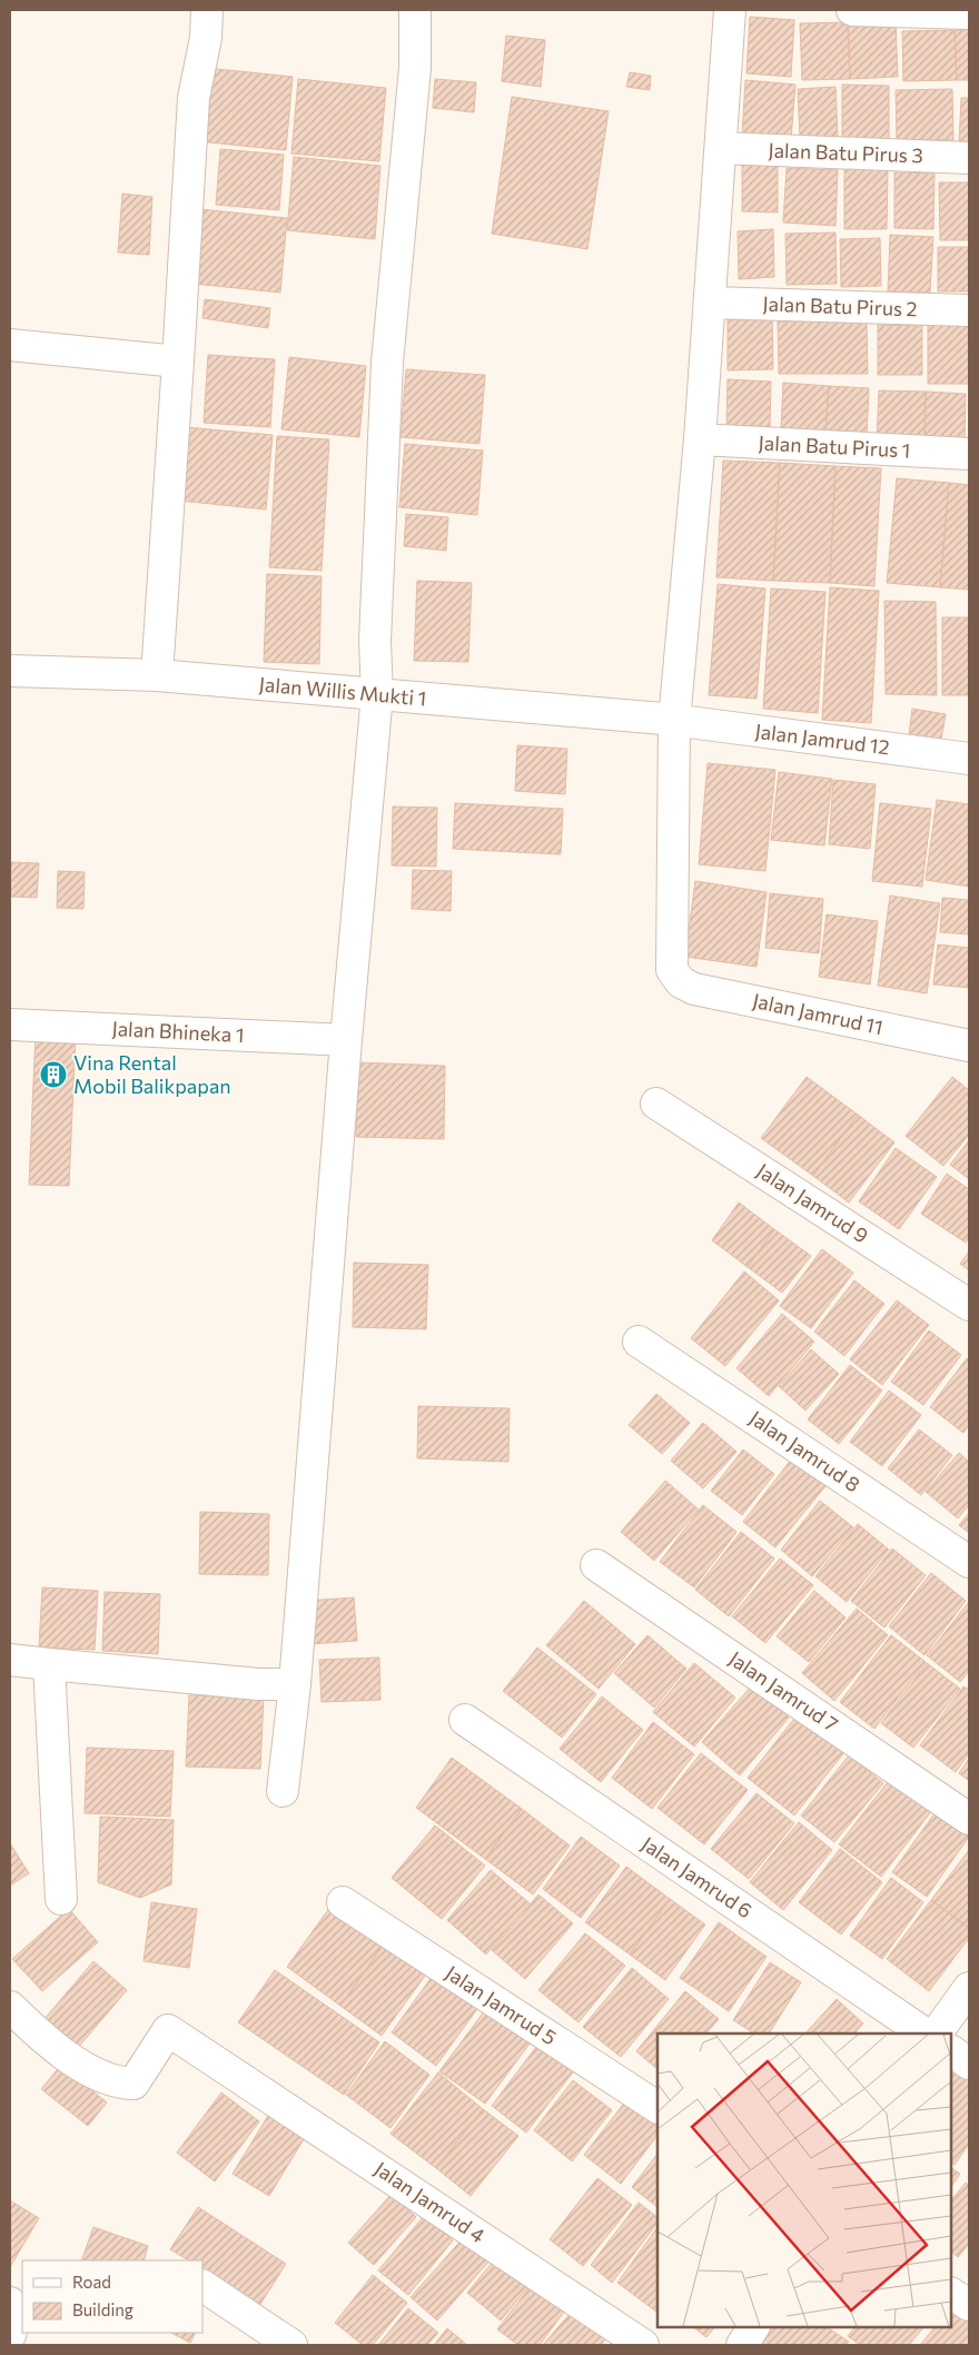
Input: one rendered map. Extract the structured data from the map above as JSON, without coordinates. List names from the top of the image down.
{
  "streets": {
    "street": [
      "Jalan Batu Pirus 3",
      "Jalan Batu Pirus 2",
      "Jalan Batu Pirus 1",
      "Jalan Willis Mukti 1",
      "Jalan Jamrud 12",
      "Jalan Jamrud 11",
      "Jalan Bhineka 1",
      "Jalan Jamrud 9",
      "Jalan Jamrud 8",
      "Jalan Jamrud 7",
      "Jalan Jamrud 6",
      "Jalan Jamrud 5",
      "Jalan Jamrud 4"
    ]
  },
  "crossings": [
    ["Jalan Willis Mukti 1", "Jalan Jamrud 12"],
    ["Jalan Willis Mukti 1", "Jalan Jamrud 11"],
    ["Jalan Jamrud 12", "Jalan Jamrud 11"]
  ],
  "places": {
    "building": ["Vina Rental Mobil Balikpapan"]
  },
  "legend": ["Road", "Building"]
}
